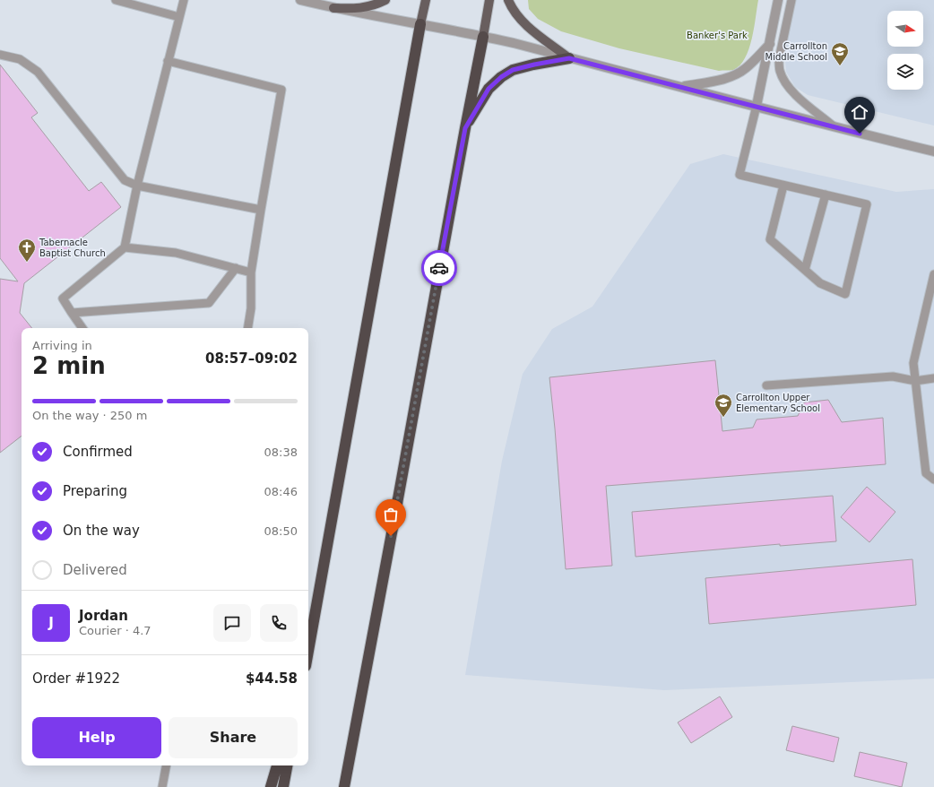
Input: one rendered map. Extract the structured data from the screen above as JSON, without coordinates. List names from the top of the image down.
{
  "parks": ["Banker's Park"],
  "places": {
    "school or university": ["Carrollton Middle School", "Carrollton Upper Elementary School"],
    "church": ["Tabernacle Baptist Church"]
  },
  "north": "right",
  "page": {
    "heading": ["2 min", "Arriving in", "08:57–09:02"],
    "panel": [
      "Jordan",
      "Courier · 4.7",
      "Order #1922",
      "$44.58"
    ],
    "bar": "On the way · 250 m",
    "list": [
      ["Confirmed", "08:38"],
      ["Preparing", "08:46"],
      ["On the way", "08:50"],
      "Delivered"
    ],
    "round": "J",
    "buttons": ["Help", "Share"]
  }
}
